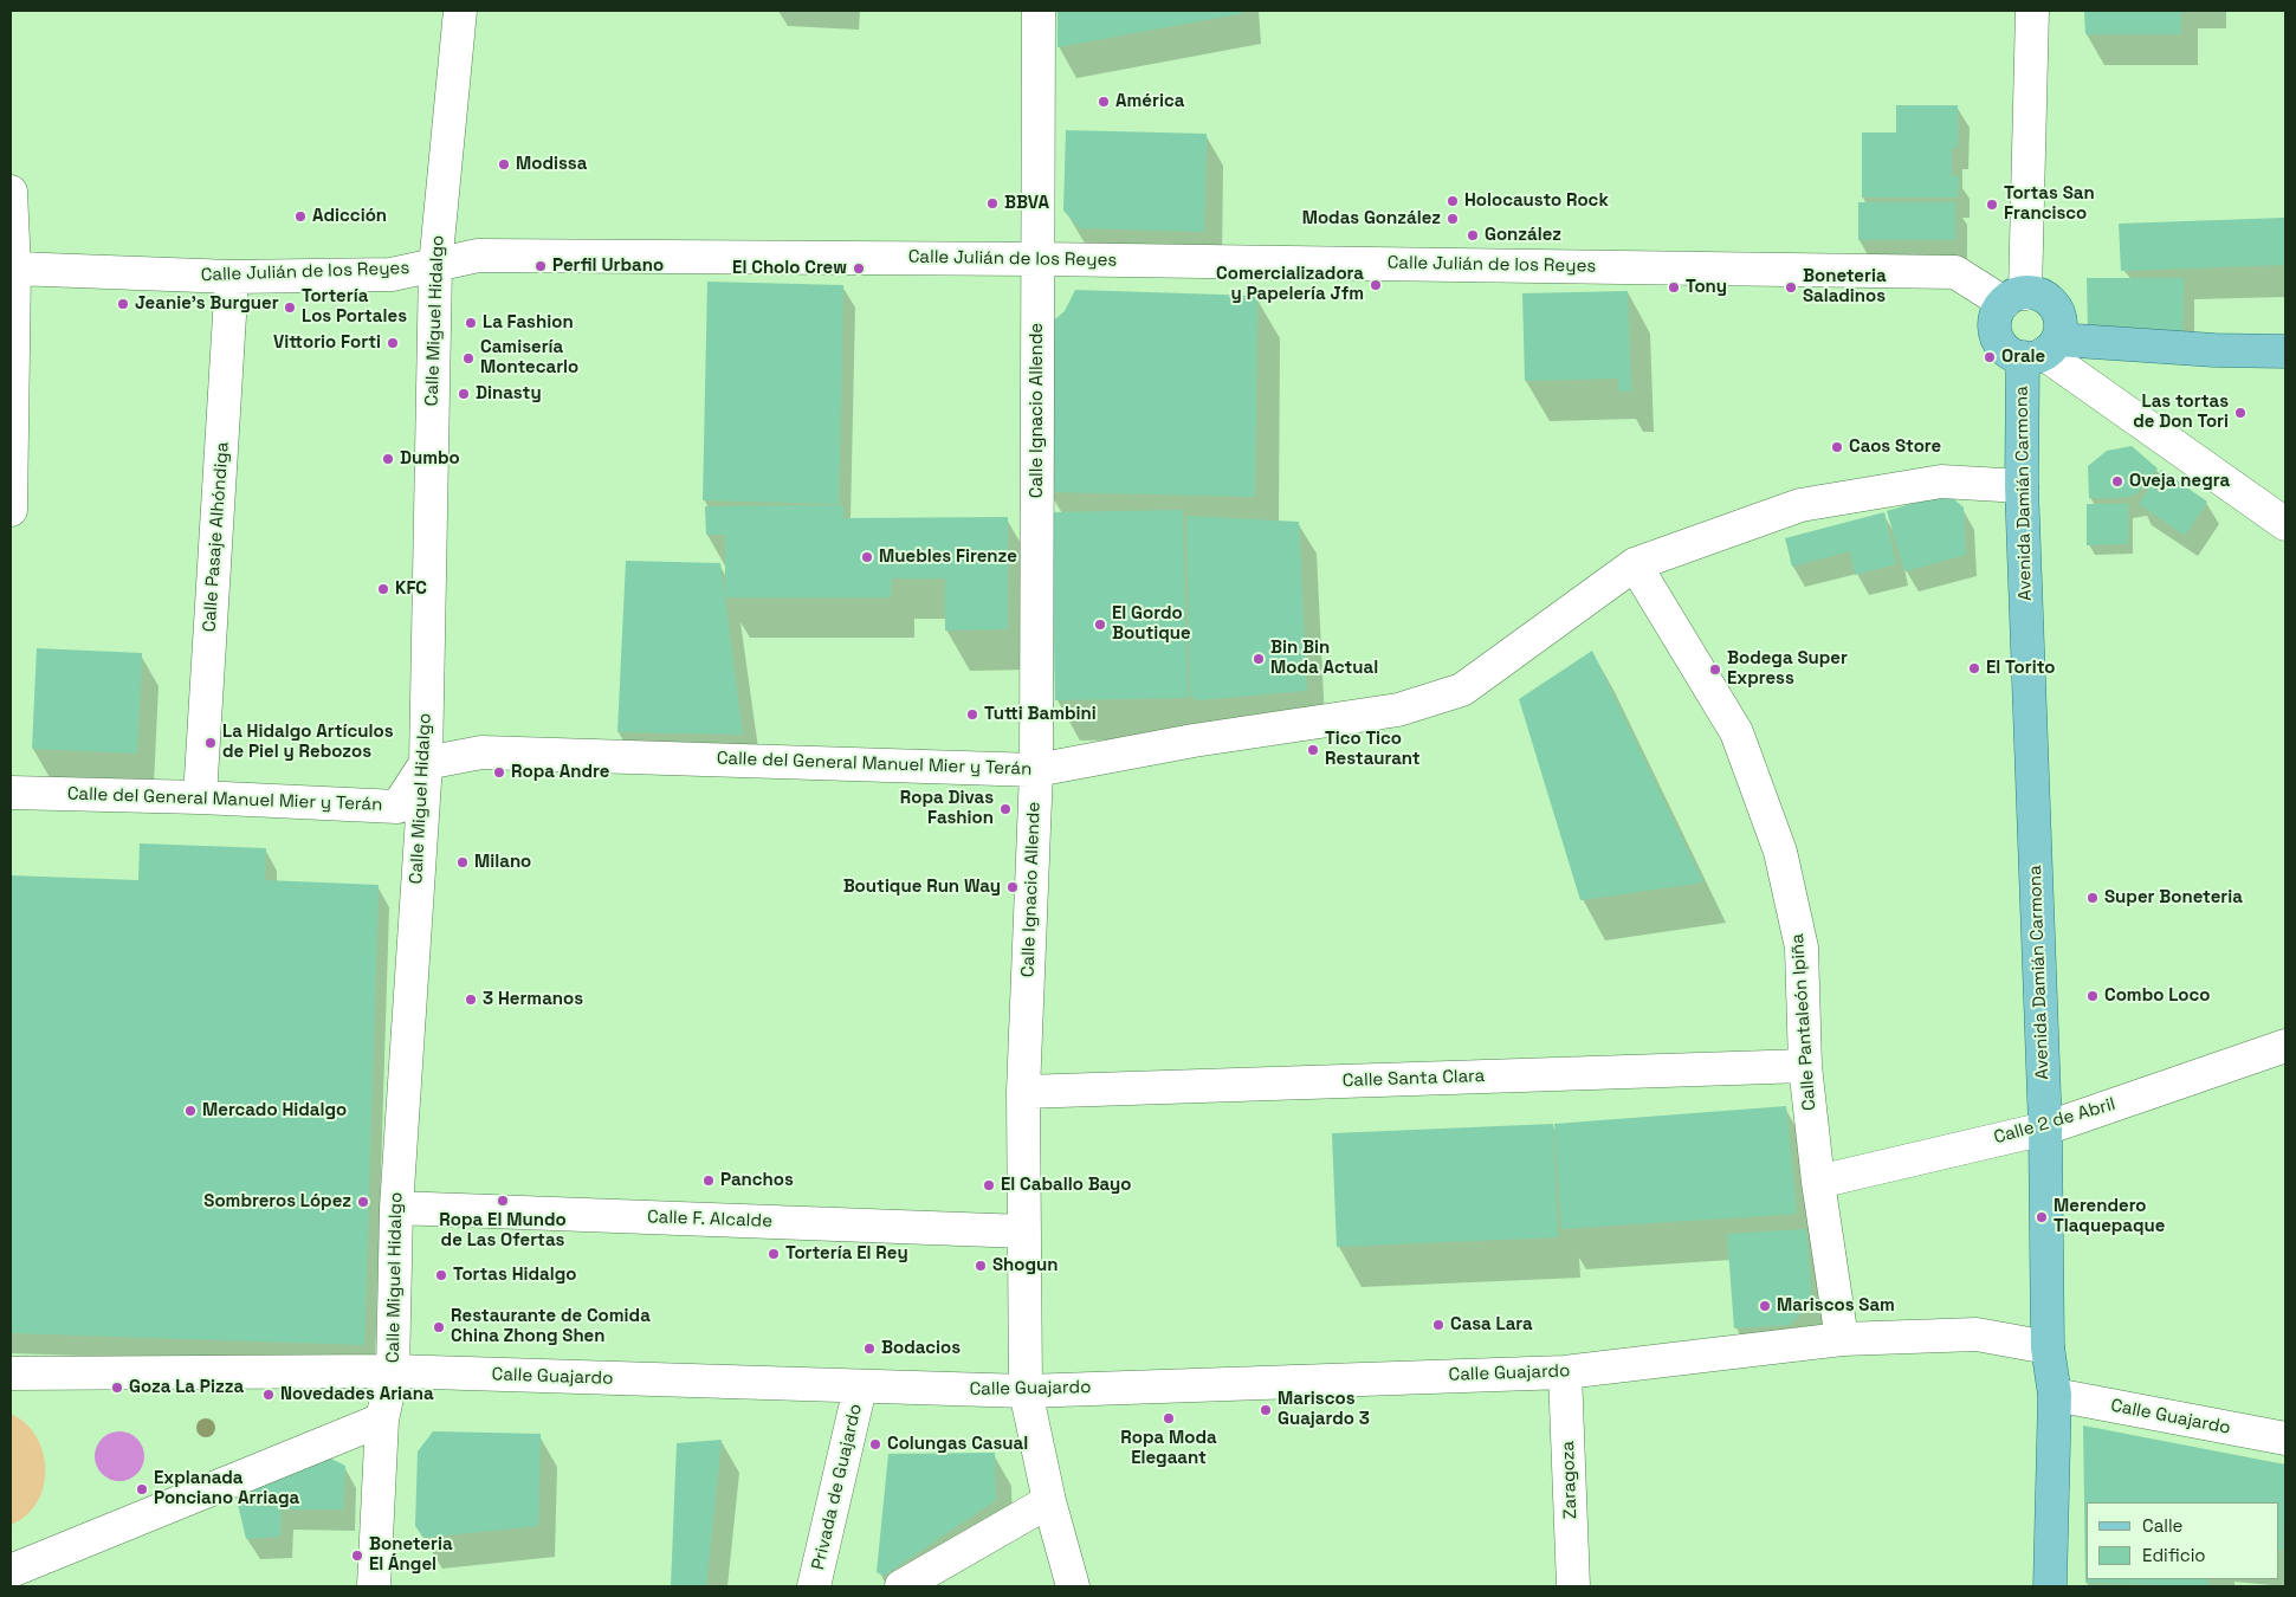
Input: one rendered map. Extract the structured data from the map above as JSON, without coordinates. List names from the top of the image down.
{
  "streets": {
    "main road": ["Avenida Damián Carmona"],
    "street": [
      "Calle Julián de los Reyes",
      "Calle Miguel Hidalgo",
      "Calle Ignacio Allende",
      "Calle Pasaje Alhóndiga",
      "Calle del General Manuel Mier y Terán",
      "Calle Pantaleón Ipiña",
      "Calle Santa Clara",
      "Calle 2 de Abril",
      "Calle F. Alcalde",
      "Calle Guajardo",
      "Zaragoza",
      "Privada de Guajardo"
    ]
  },
  "crossings": [
    ["Calle Julián de los Reyes", "Calle Miguel Hidalgo"],
    ["Calle Julián de los Reyes", "Calle Ignacio Allende"],
    ["Calle Julián de los Reyes", "Avenida Damián Carmona"],
    ["Calle Julián de los Reyes", "Calle Pasaje Alhóndiga"],
    ["Calle Miguel Hidalgo", "Calle del General Manuel Mier y Terán"],
    ["Calle Miguel Hidalgo", "Calle F. Alcalde"],
    ["Calle Miguel Hidalgo", "Calle Guajardo"],
    ["Calle Ignacio Allende", "Calle del General Manuel Mier y Terán"],
    ["Calle Ignacio Allende", "Calle Santa Clara"],
    ["Calle Ignacio Allende", "Calle F. Alcalde"],
    ["Calle Ignacio Allende", "Calle Guajardo"],
    ["Avenida Damián Carmona", "Calle del General Manuel Mier y Terán"],
    ["Avenida Damián Carmona", "Calle 2 de Abril"],
    ["Avenida Damián Carmona", "Calle Guajardo"],
    ["Calle Pasaje Alhóndiga", "Calle del General Manuel Mier y Terán"],
    ["Calle del General Manuel Mier y Terán", "Calle Pantaleón Ipiña"],
    ["Calle Pantaleón Ipiña", "Calle Santa Clara"],
    ["Calle Pantaleón Ipiña", "Calle 2 de Abril"],
    ["Calle Pantaleón Ipiña", "Calle Guajardo"],
    ["Calle Guajardo", "Zaragoza"],
    ["Calle Guajardo", "Privada de Guajardo"]
  ],
  "places": [
    "América",
    "Modissa",
    "Holocausto Rock",
    "BBVA",
    "Tortas San Francisco",
    "Adicción",
    "Modas González",
    "González",
    "Perfil Urbano",
    "El Cholo Crew",
    "Comercializadora y Papelería Jfm",
    "Tony",
    "Boneteria Saladinos",
    "Jeanie's Burguer",
    "Tortería Los Portales",
    "La Fashion",
    "Vittorio Forti",
    "Orale",
    "Camisería Montecarlo",
    "Dinasty",
    "Las tortas de Don Tori",
    "Caos Store",
    "Dumbo",
    "Oveja negra",
    "Muebles Firenze",
    "KFC",
    "El Gordo Boutique",
    "Bin Bin Moda Actual",
    "El Torito",
    "Bodega Super Express",
    "Tutti Bambini",
    "La Hidalgo Artículos de Piel y Rebozos",
    "Tico Tico Restaurant",
    "Ropa Andre",
    "Ropa Divas Fashion",
    "Milano",
    "Boutique Run Way",
    "Super Boneteria",
    "Combo Loco",
    "3 Hermanos",
    "Mercado Hidalgo",
    "Panchos",
    "El Caballo Bayo",
    "Ropa El Mundo de Las Ofertas",
    "Sombreros López",
    "Merendero Tlaquepaque",
    "Tortería El Rey",
    "Shogun",
    "Tortas Hidalgo",
    "Mariscos Sam",
    "Casa Lara",
    "Restaurante de Comida China Zhong Shen",
    "Bodacios",
    "Goza La Pizza",
    "Novedades Ariana",
    "Mariscos Guajardo 3",
    "Ropa Moda Elegaant",
    "Colungas Casual",
    "Explanada Ponciano Arriaga",
    "Boneteria El Ángel"
  ],
  "legend": ["Calle", "Edificio"]
}
